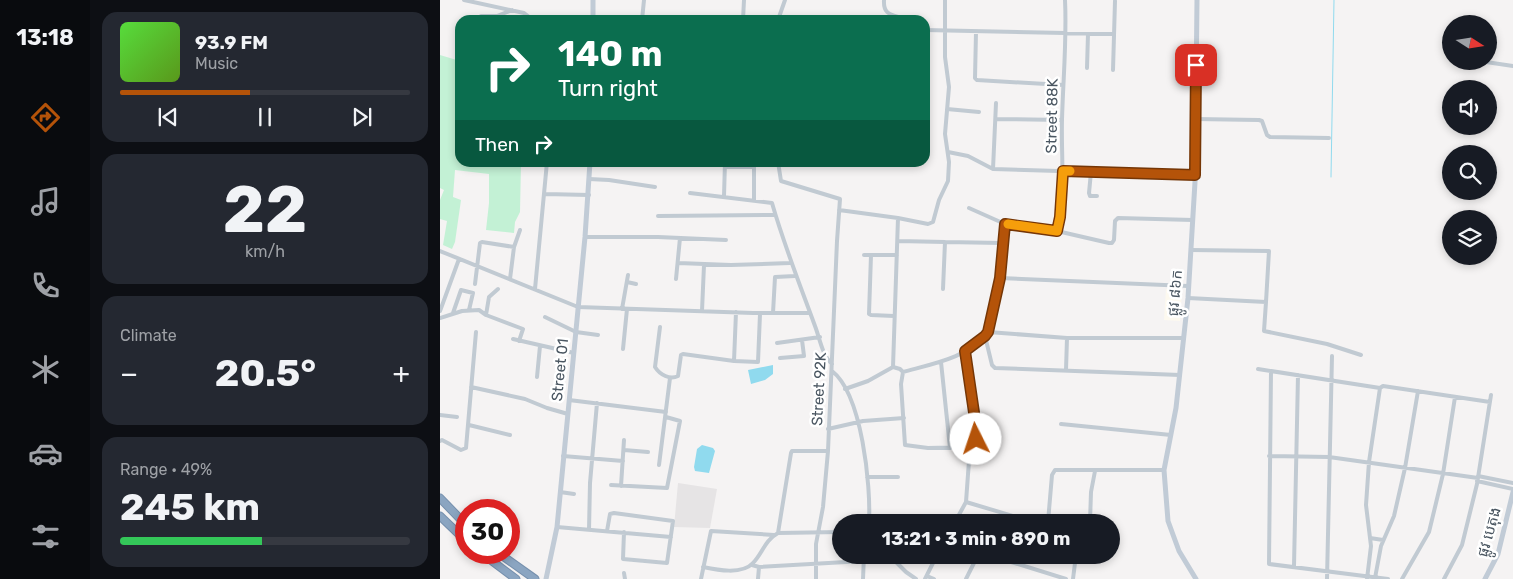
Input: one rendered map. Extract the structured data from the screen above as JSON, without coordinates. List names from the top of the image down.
{
  "streets": {
    "street": [
      "Street 88K",
      "ផ្លូវ ៨៦ក",
      "Street 01",
      "Street 92K",
      "ផ្លូវ បេតុង"
    ]
  },
  "north": "right",
  "page": {
    "tabs": "13:18",
    "turn": ["140 m", "Turn right"],
    "song": ["93.9 FM", "Music"],
    "then": "Then",
    "tile": [
      ["22", "km/h"],
      "Climate",
      ["Range · 49%", "245 km"]
    ],
    "heat": ["−", "20.5°", "+"],
    "limit": "30",
    "trip": "13:21 · 3 min · 890 m"
  }
}
